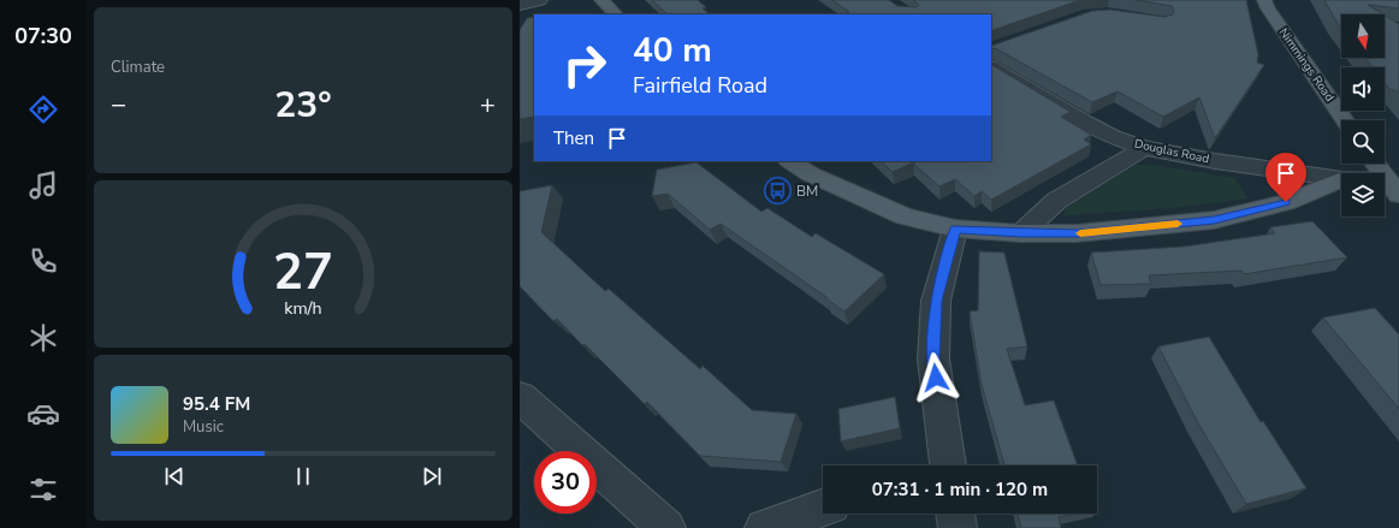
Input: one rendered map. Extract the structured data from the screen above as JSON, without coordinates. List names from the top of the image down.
{
  "streets": {
    "main road": ["Nimmings Road"],
    "street": ["Douglas Road"]
  },
  "places": {
    "bus stop": ["BM"]
  },
  "north": "bottom",
  "page": {
    "tabs": "07:30",
    "tile": "Climate",
    "turn": ["40 m", "Fairfield Road"],
    "heat": ["−", "23°", "+"],
    "then": "Then",
    "song": ["95.4 FM", "Music"],
    "limit": "30",
    "trip": "07:31 · 1 min · 120 m",
    "gauge": ["27", "km/h"]
  }
}
